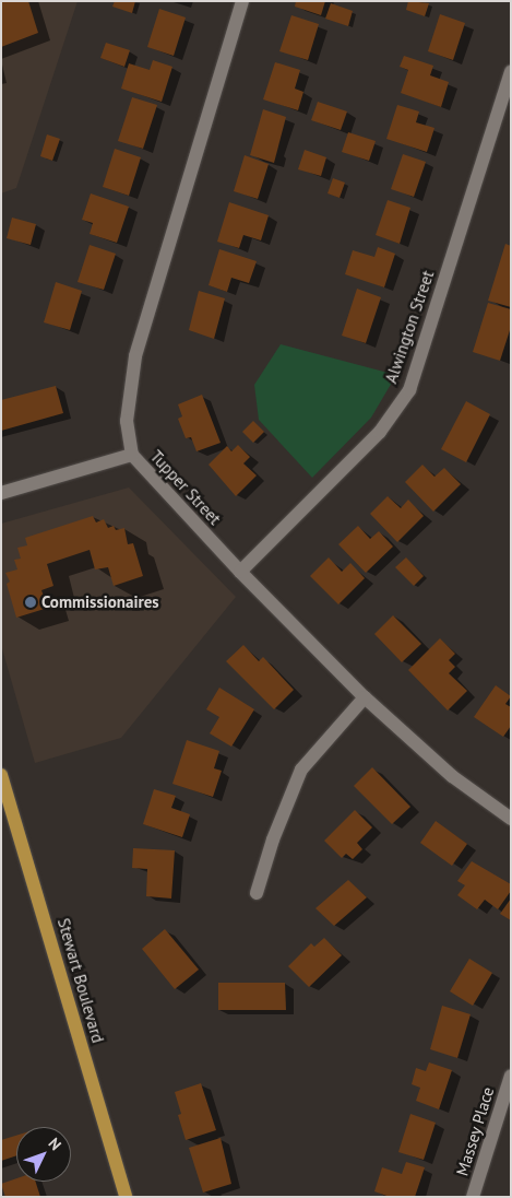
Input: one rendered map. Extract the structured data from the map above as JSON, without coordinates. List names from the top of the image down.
{
  "streets": {
    "main road": ["Stewart Boulevard"],
    "street": ["Alwington Street", "Tupper Street", "Massey Place"]
  },
  "crossings": [
    ["Alwington Street", "Tupper Street"]
  ],
  "places": ["Commissionaires"],
  "north": "top right"
}
